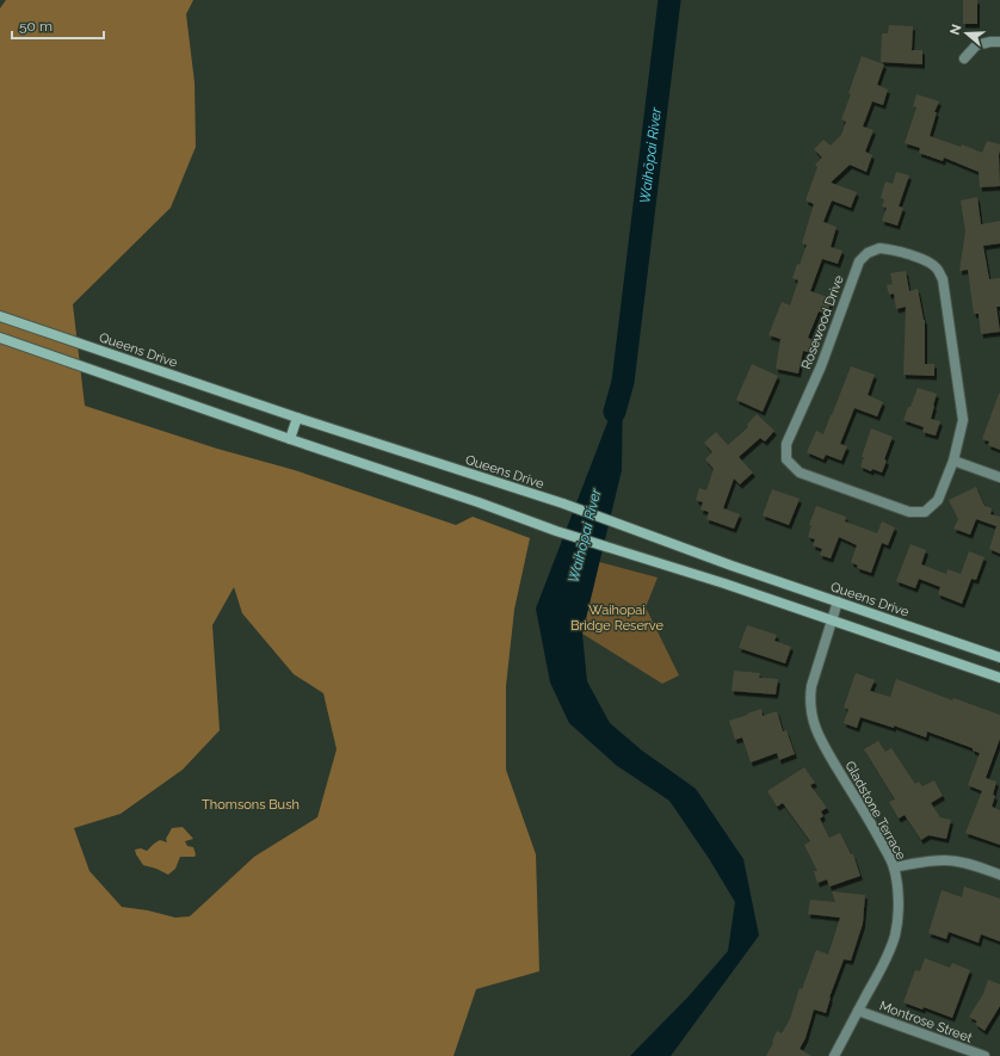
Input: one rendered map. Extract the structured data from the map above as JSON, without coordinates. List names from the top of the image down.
{
  "streets": {
    "main road": ["Queens Drive"],
    "street": ["Rosewood Drive", "Gladstone Terrace", "Montrose Street"]
  },
  "crossings": [
    ["Queens Drive", "Gladstone Terrace"],
    ["Gladstone Terrace", "Montrose Street"]
  ],
  "water": ["Waihōpai River"],
  "parks": ["Waihopai Bridge Reserve", "Thomsons Bush"],
  "scale_bar": "50 m",
  "north": "left"
}
